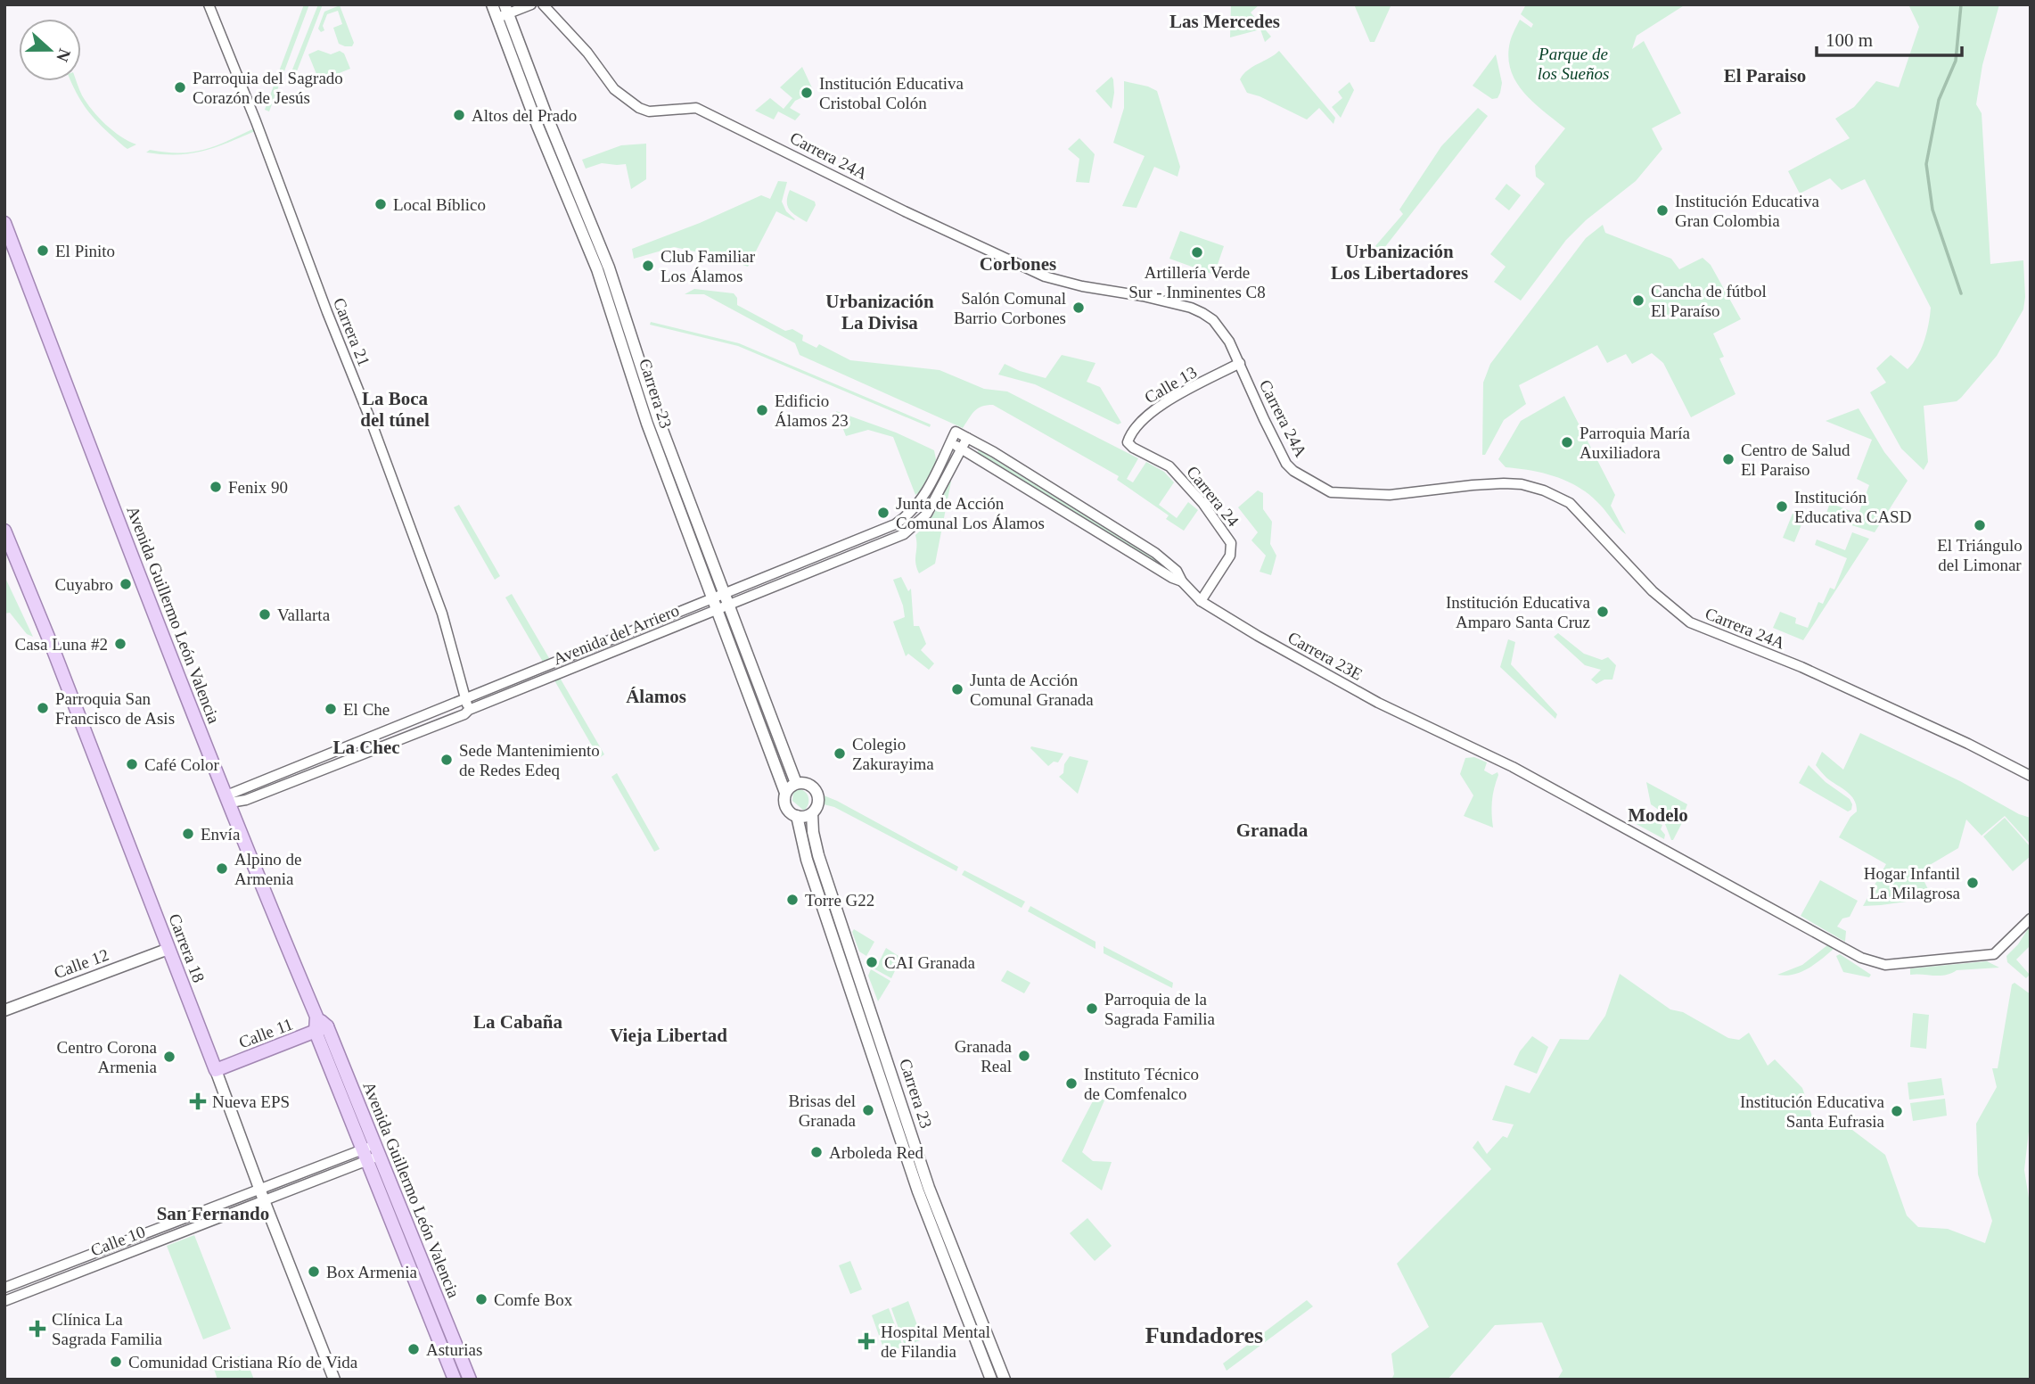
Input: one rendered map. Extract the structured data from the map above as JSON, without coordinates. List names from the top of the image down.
{
  "streets": {
    "main road": [
      "Carrera 23",
      "Avenida Guillermo León Valencia",
      "Carrera 18",
      "Calle 12",
      "Calle 11"
    ],
    "street": [
      "Carrera 24A",
      "Carrera 21",
      "Calle 13",
      "Carrera 24",
      "Avenida del Arriero",
      "Carrera 23E",
      "Calle 10"
    ]
  },
  "crossings": [
    ["Carrera 24A", "Calle 13"],
    ["Carrera 21", "Avenida del Arriero"],
    ["Calle 13", "Carrera 24"],
    ["Carrera 23", "Avenida del Arriero"],
    ["Carrera 24", "Carrera 23E"],
    ["Avenida Guillermo León Valencia", "Avenida del Arriero"],
    ["Avenida Guillermo León Valencia", "Calle 11"],
    ["Avenida Guillermo León Valencia", "Calle 10"],
    ["Avenida del Arriero", "Carrera 23E"],
    ["Carrera 18", "Calle 12"],
    ["Carrera 18", "Calle 11"],
    ["Carrera 18", "Calle 10"]
  ],
  "districts": [
    "Las Mercedes",
    "El Paraiso",
    "Urbanización Los Libertadores",
    "Corbones",
    "Urbanización La Divisa",
    "La Boca del túnel",
    "Álamos",
    "La Chec",
    "Modelo",
    "Granada",
    "La Cabaña",
    "Vieja Libertad",
    "San Fernando",
    "Fundadores"
  ],
  "parks": ["Parque de los Sueños"],
  "places": {
    "other": [
      "Parroquia del Sagrado Corazón de Jesús",
      "Institución Educativa Cristobal Colón",
      "Altos del Prado",
      "Local Bíblico",
      "Institución Educativa Gran Colombia",
      "El Pinito",
      "Artillería Verde Sur - Inminentes C8",
      "Club Familiar Los Álamos",
      "Cancha de fútbol El Paraíso",
      "Salón Comunal Barrio Corbones",
      "Edificio Álamos 23",
      "Parroquia María Auxiliadora",
      "Centro de Salud El Paraiso",
      "Fenix 90",
      "Institución Educativa CASD",
      "Junta de Acción Comunal Los Álamos",
      "El Triángulo del Limonar",
      "Cuyabro",
      "Institución Educativa Amparo Santa Cruz",
      "Vallarta",
      "Casa Luna #2",
      "Junta de Acción Comunal Granada",
      "Parroquia San Francisco de Asis",
      "El Che",
      "Colegio Zakurayima",
      "Sede Mantenimiento de Redes Edeq",
      "Café Color",
      "Envía",
      "Alpino de Armenia",
      "Hogar Infantil La Milagrosa",
      "Torre G22",
      "CAI Granada",
      "Parroquia de la Sagrada Familia",
      "Granada Real",
      "Centro Corona Armenia",
      "Instituto Técnico de Comfenalco",
      "Brisas del Granada",
      "Institución Educativa Santa Eufrasia",
      "Arboleda Red",
      "Box Armenia",
      "Comfe Box",
      "Asturias",
      "Comunidad Cristiana Río de Vida"
    ],
    "health": ["Nueva EPS", "Clínica La Sagrada Familia", "Hospital Mental de Filandia"]
  },
  "scale_bar": "100 m",
  "north": "right"
}
